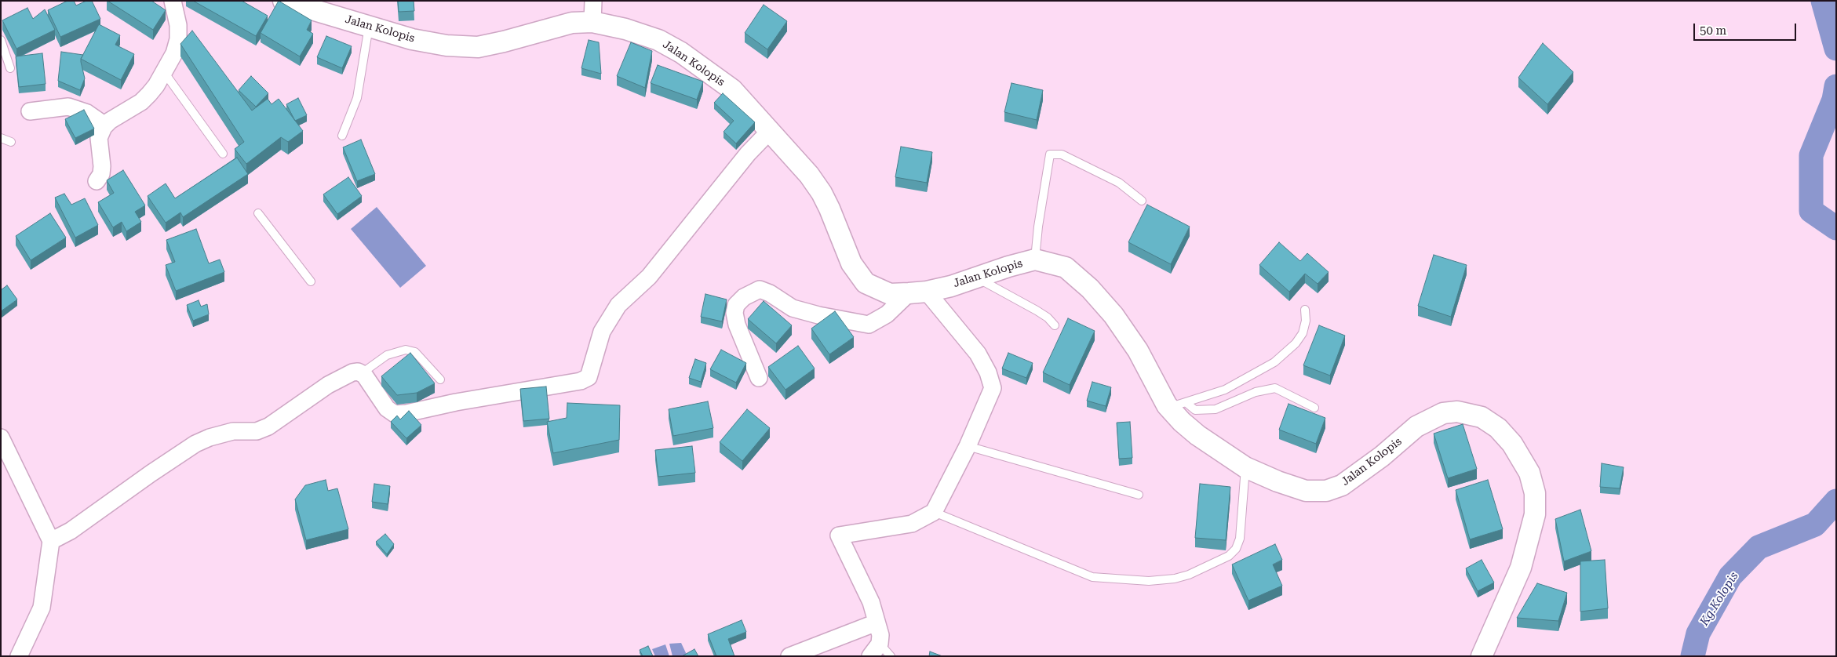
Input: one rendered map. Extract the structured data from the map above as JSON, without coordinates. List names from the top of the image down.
{
  "streets": {
    "street": ["Jalan Kolopis"]
  },
  "water": ["Kg.Kolopis"],
  "scale_bar": "50 m"
}
